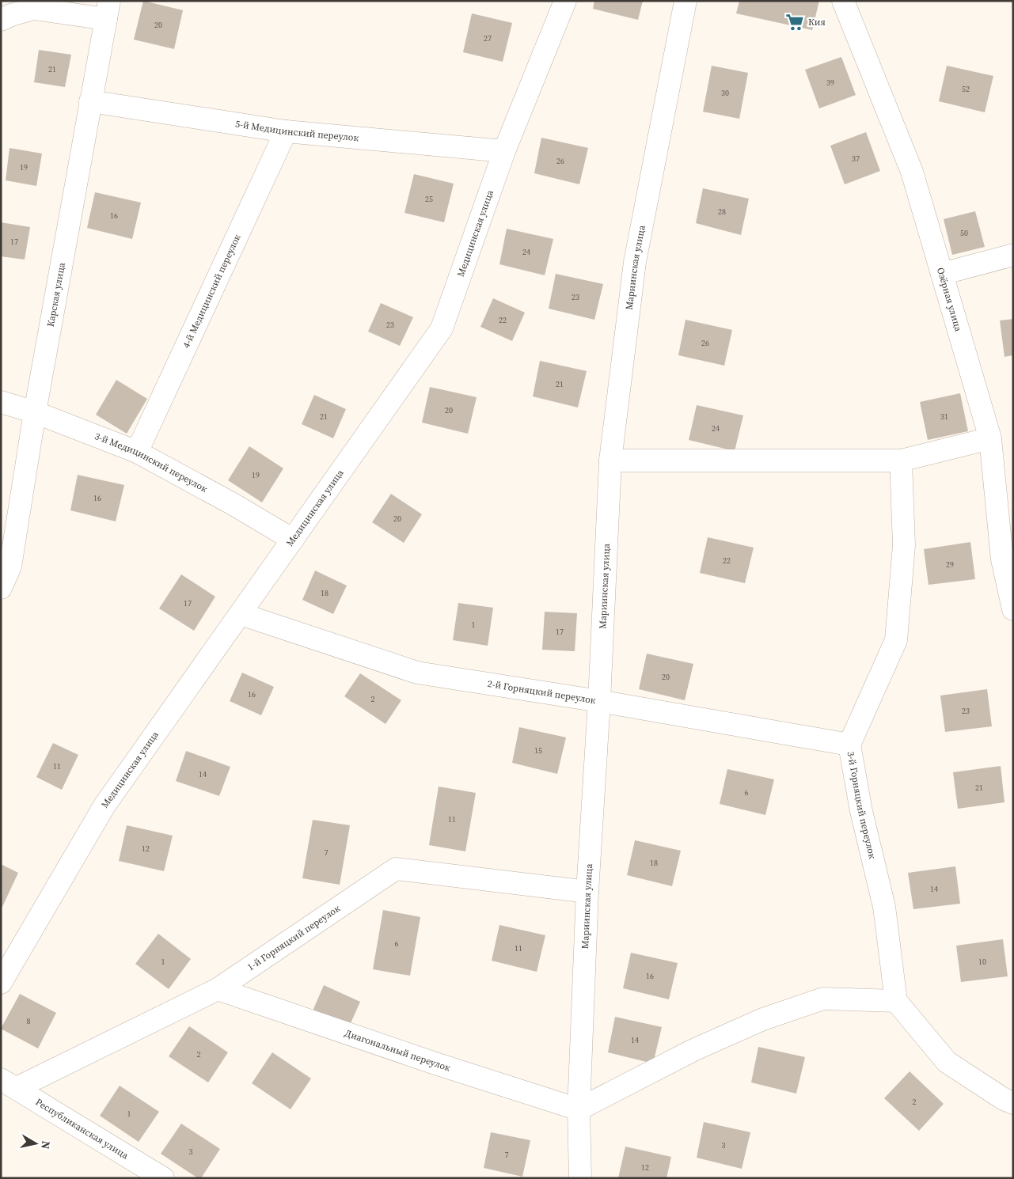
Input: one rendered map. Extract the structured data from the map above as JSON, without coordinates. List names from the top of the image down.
{
  "streets": {
    "street": [
      "5-й Медицинский переулок",
      "Медицинская улица",
      "Мариинская улица",
      "4-й Медицинский переулок",
      "Карская улица",
      "Озёрная улица",
      "3-й Медицинский переулок",
      "2-й Горняцкий переулок",
      "3-й Горняцкий переулок",
      "1-й Горняцкий переулок",
      "Диагональный переулок",
      "Республиканская улица"
    ]
  },
  "crossings": [
    ["5-й Медицинский переулок", "Медицинская улица"],
    ["5-й Медицинский переулок", "4-й Медицинский переулок"],
    ["5-й Медицинский переулок", "Карская улица"],
    ["Медицинская улица", "3-й Медицинский переулок"],
    ["Медицинская улица", "2-й Горняцкий переулок"],
    ["Мариинская улица", "2-й Горняцкий переулок"],
    ["Мариинская улица", "1-й Горняцкий переулок"],
    ["Мариинская улица", "Диагональный переулок"],
    ["4-й Медицинский переулок", "3-й Медицинский переулок"],
    ["Карская улица", "3-й Медицинский переулок"],
    ["2-й Горняцкий переулок", "3-й Горняцкий переулок"],
    ["1-й Горняцкий переулок", "Диагональный переулок"],
    ["1-й Горняцкий переулок", "Республиканская улица"]
  ],
  "places": {
    "supermarket": ["Кия"]
  },
  "house_numbers": [
    "20",
    "27",
    "21",
    "39",
    "52",
    "30",
    "37",
    "26",
    "19",
    "25",
    "28",
    "16",
    "50",
    "17",
    "24",
    "23",
    "22",
    "23",
    "26",
    "21",
    "20",
    "21",
    "31",
    "24",
    "19",
    "16",
    "20",
    "22",
    "29",
    "18",
    "17",
    "1",
    "17",
    "20",
    "16",
    "2",
    "23",
    "15",
    "11",
    "14",
    "21",
    "6",
    "11",
    "12",
    "7",
    "18",
    "14",
    "6",
    "11",
    "1",
    "10",
    "16",
    "8",
    "14",
    "2",
    "2",
    "1",
    "3",
    "3",
    "7",
    "12"
  ],
  "north": "right"
}
